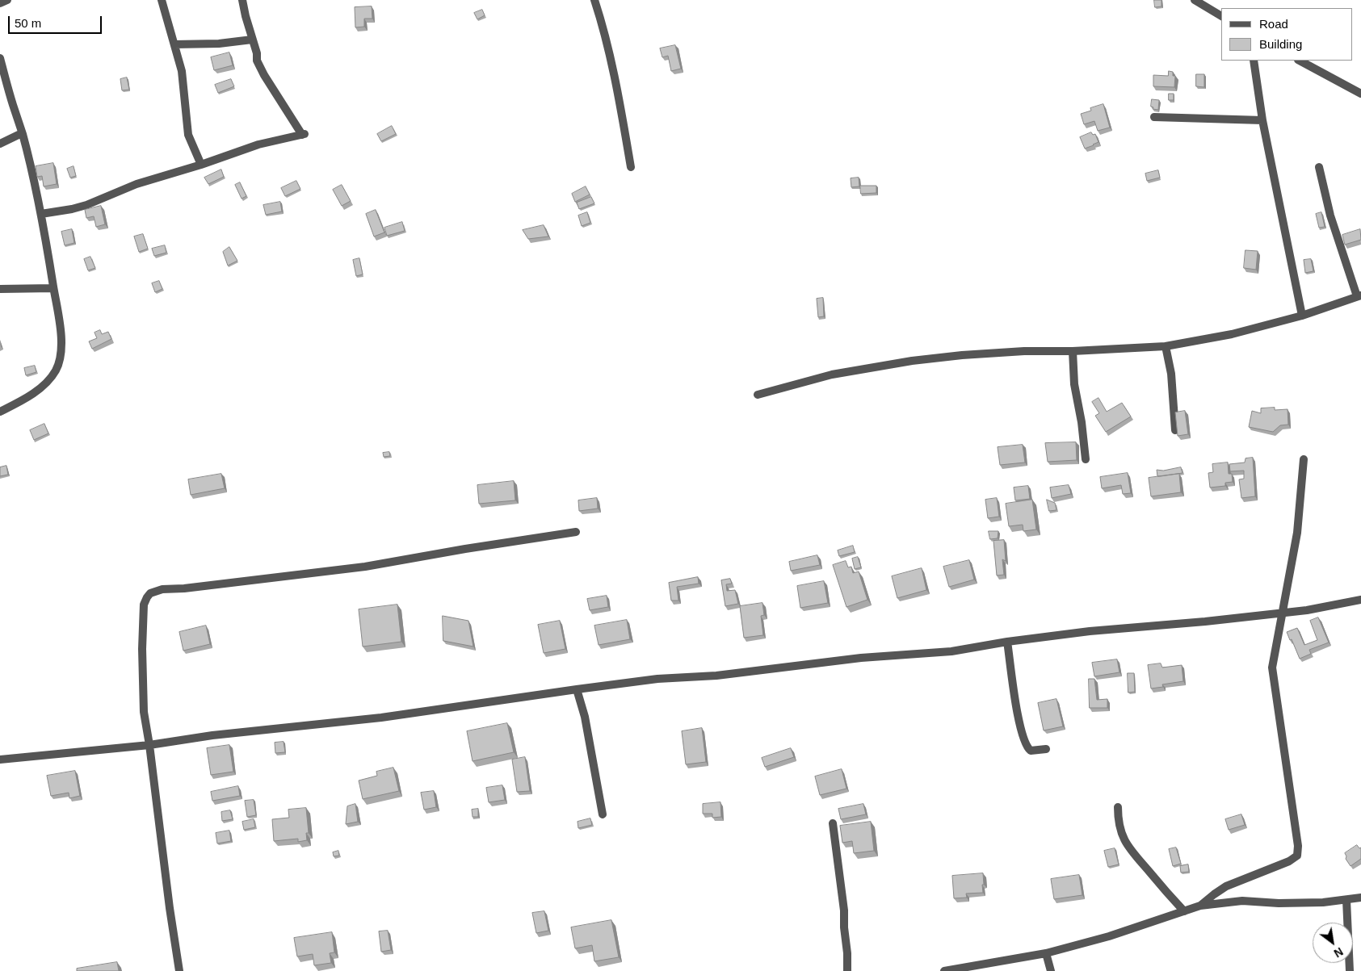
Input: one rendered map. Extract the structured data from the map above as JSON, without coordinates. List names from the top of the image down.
{
  "legend": ["Road", "Building"],
  "scale_bar": "50 m",
  "north": "bottom right"
}
